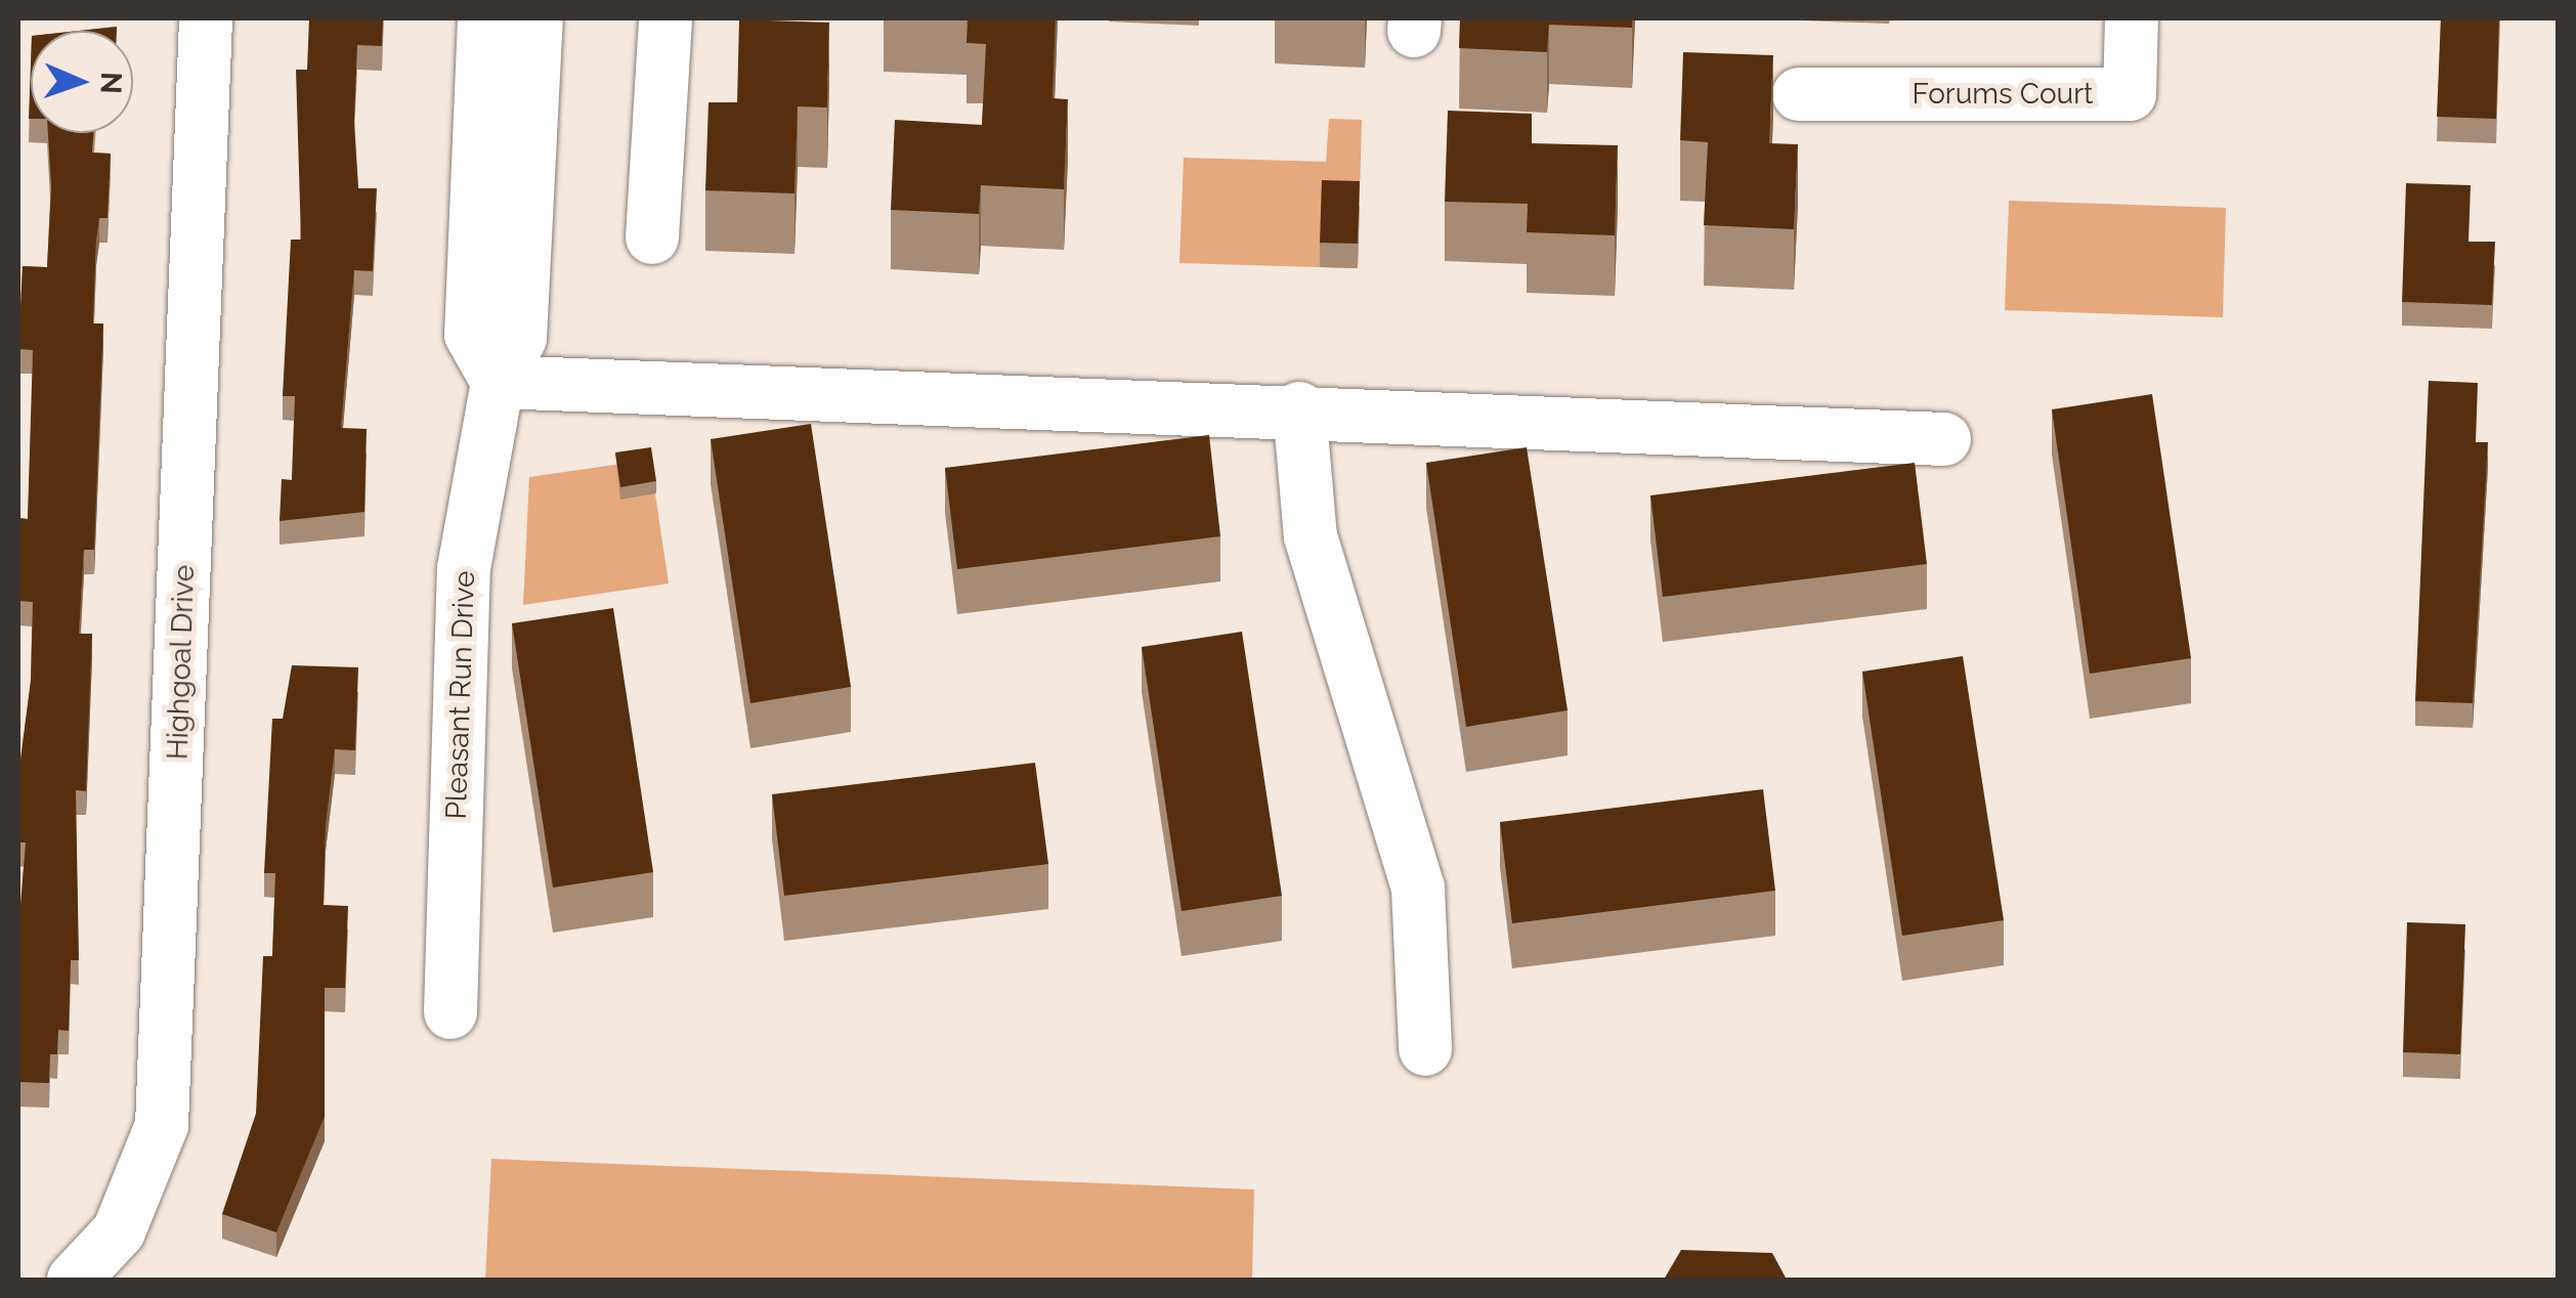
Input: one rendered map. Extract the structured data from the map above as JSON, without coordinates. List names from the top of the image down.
{
  "streets": {
    "street": ["Forums Court", "Highgoal Drive", "Pleasant Run Drive"]
  },
  "north": "right"
}
